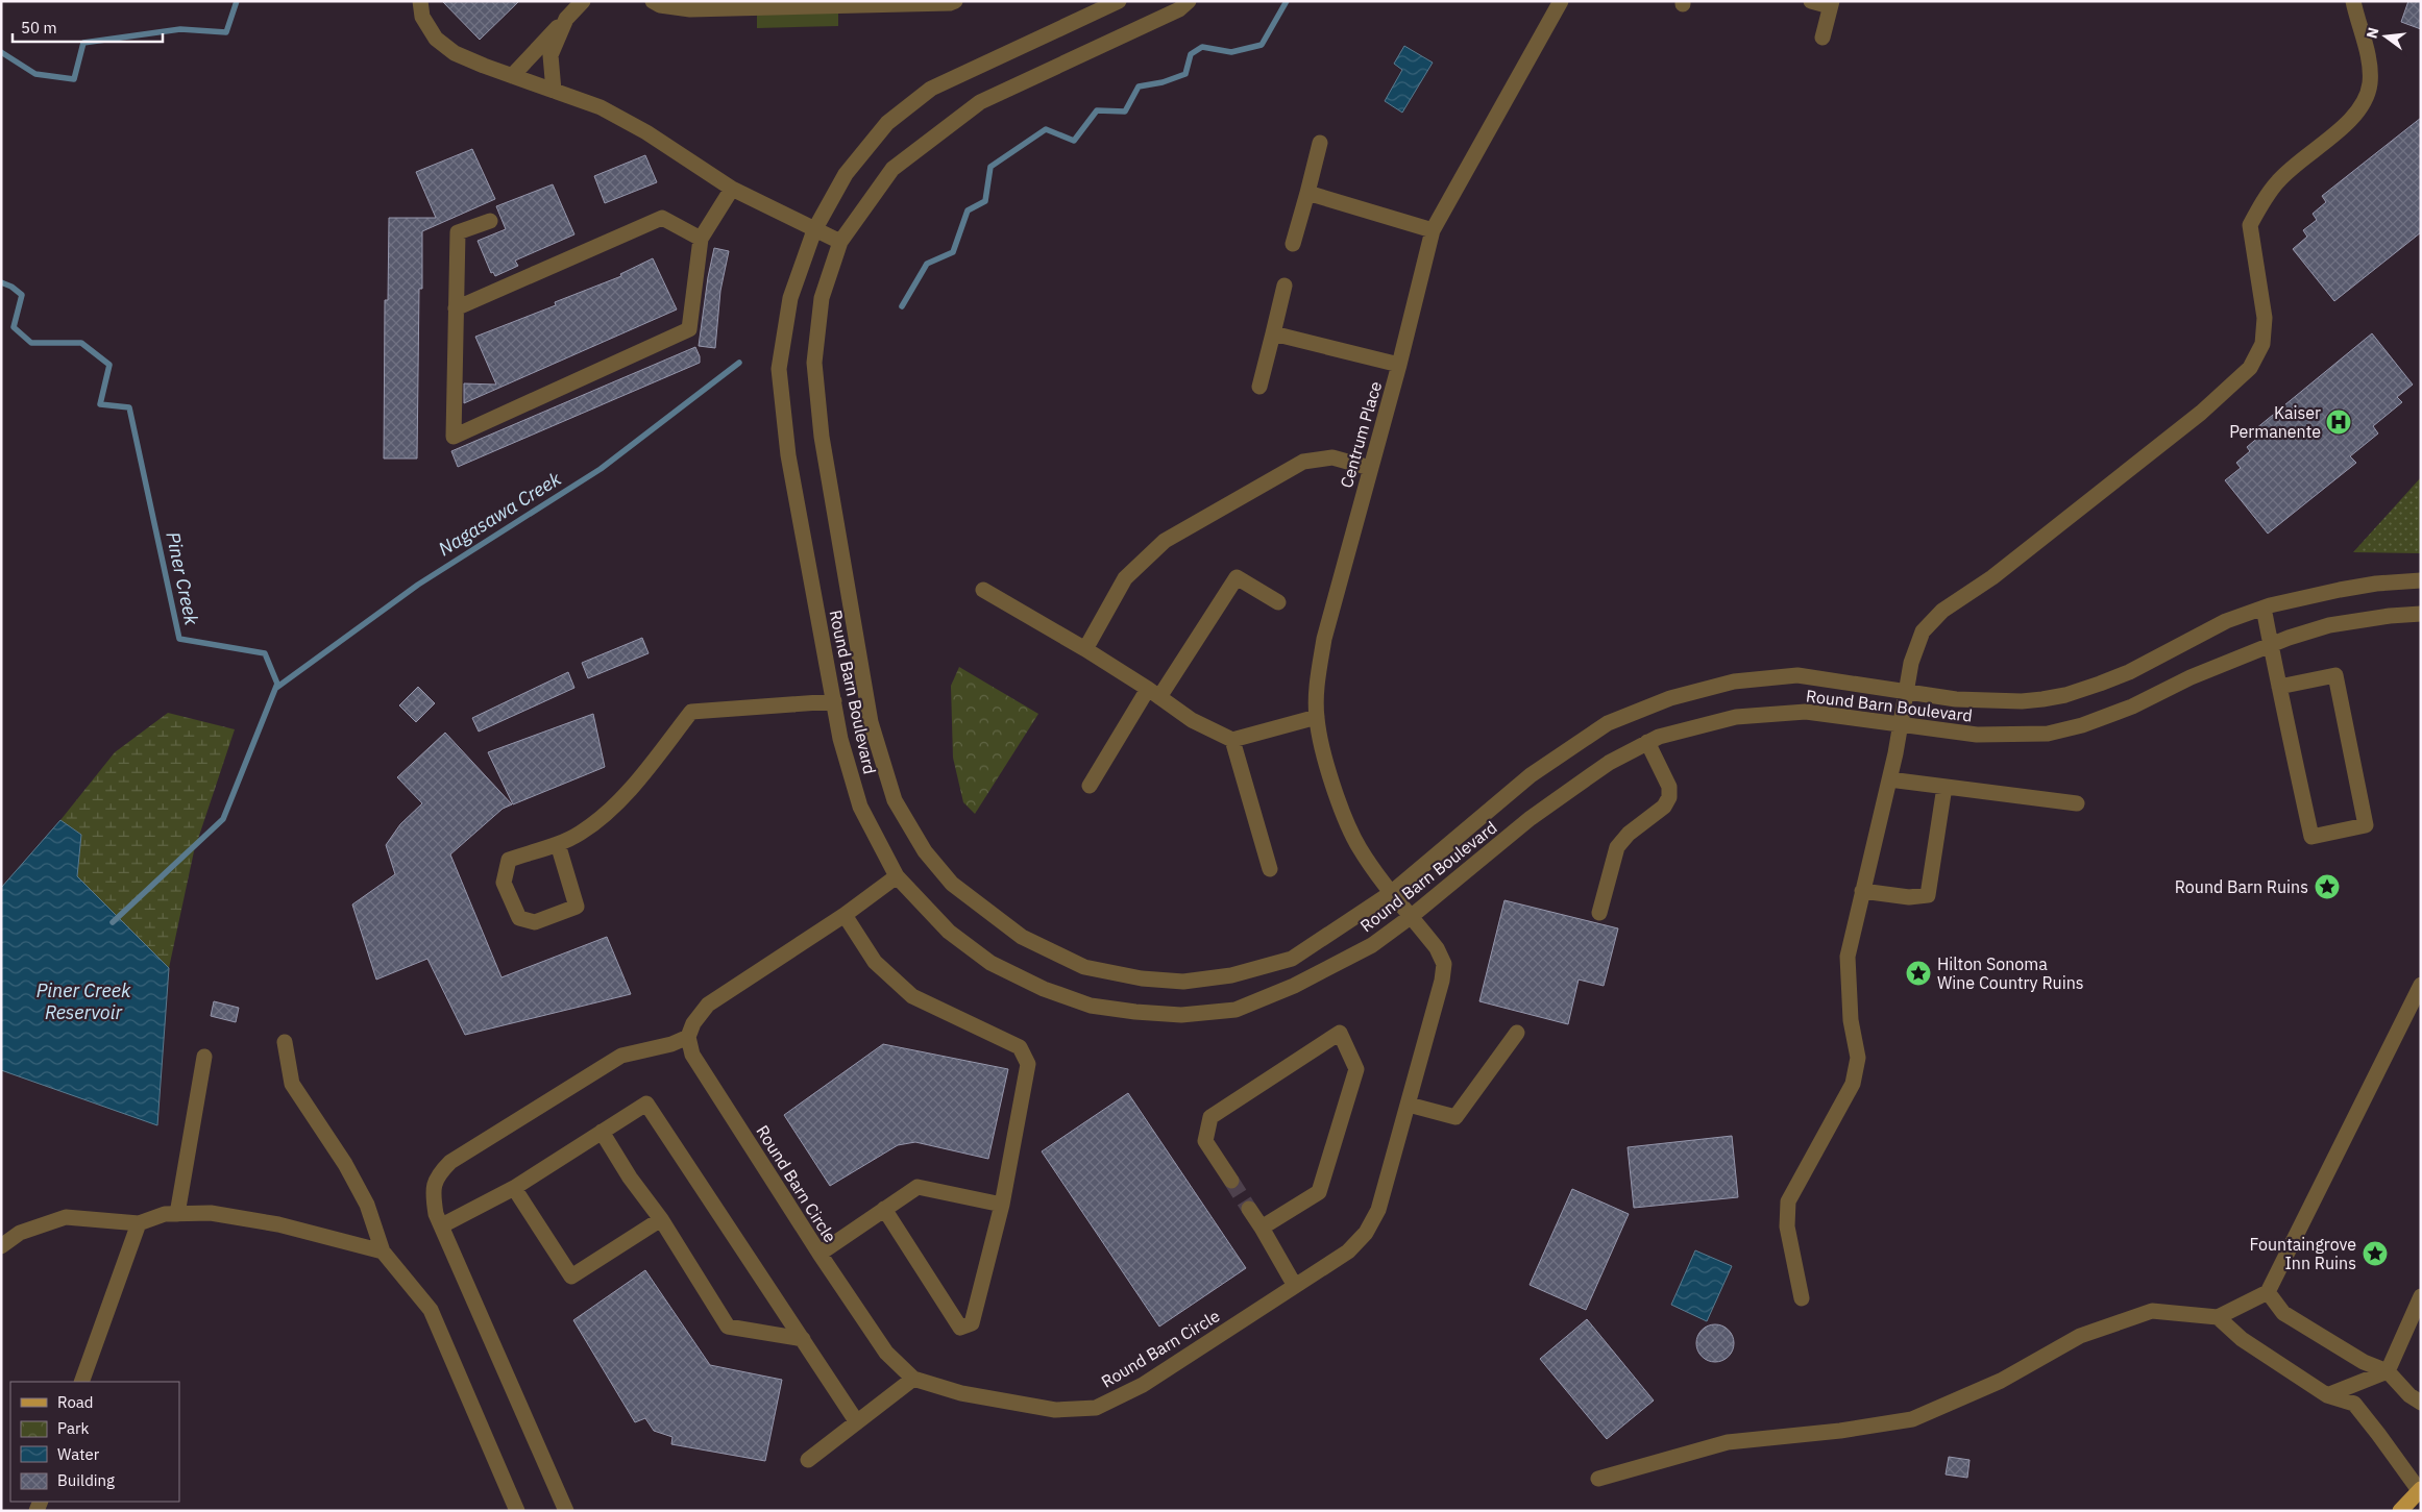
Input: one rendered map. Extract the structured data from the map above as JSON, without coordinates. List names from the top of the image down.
{
  "streets": {
    "street": ["Centrum Place", "Round Barn Boulevard", "Round Barn Circle"]
  },
  "crossings": [
    ["Centrum Place", "Round Barn Boulevard"],
    ["Centrum Place", "Round Barn Circle"],
    ["Round Barn Boulevard", "Round Barn Circle"]
  ],
  "water": ["Nagasawa Creek", "Piner Creek", "Piner Creek Reservoir"],
  "places": {
    "hospital": ["Kaiser Permanente"],
    "place": ["Round Barn Ruins", "Hilton Sonoma Wine Country Ruins", "Fountaingrove Inn Ruins"]
  },
  "legend": [
    "Road",
    "Park",
    "Water",
    "Building"
  ],
  "scale_bar": "50 m",
  "north": "left"
}
